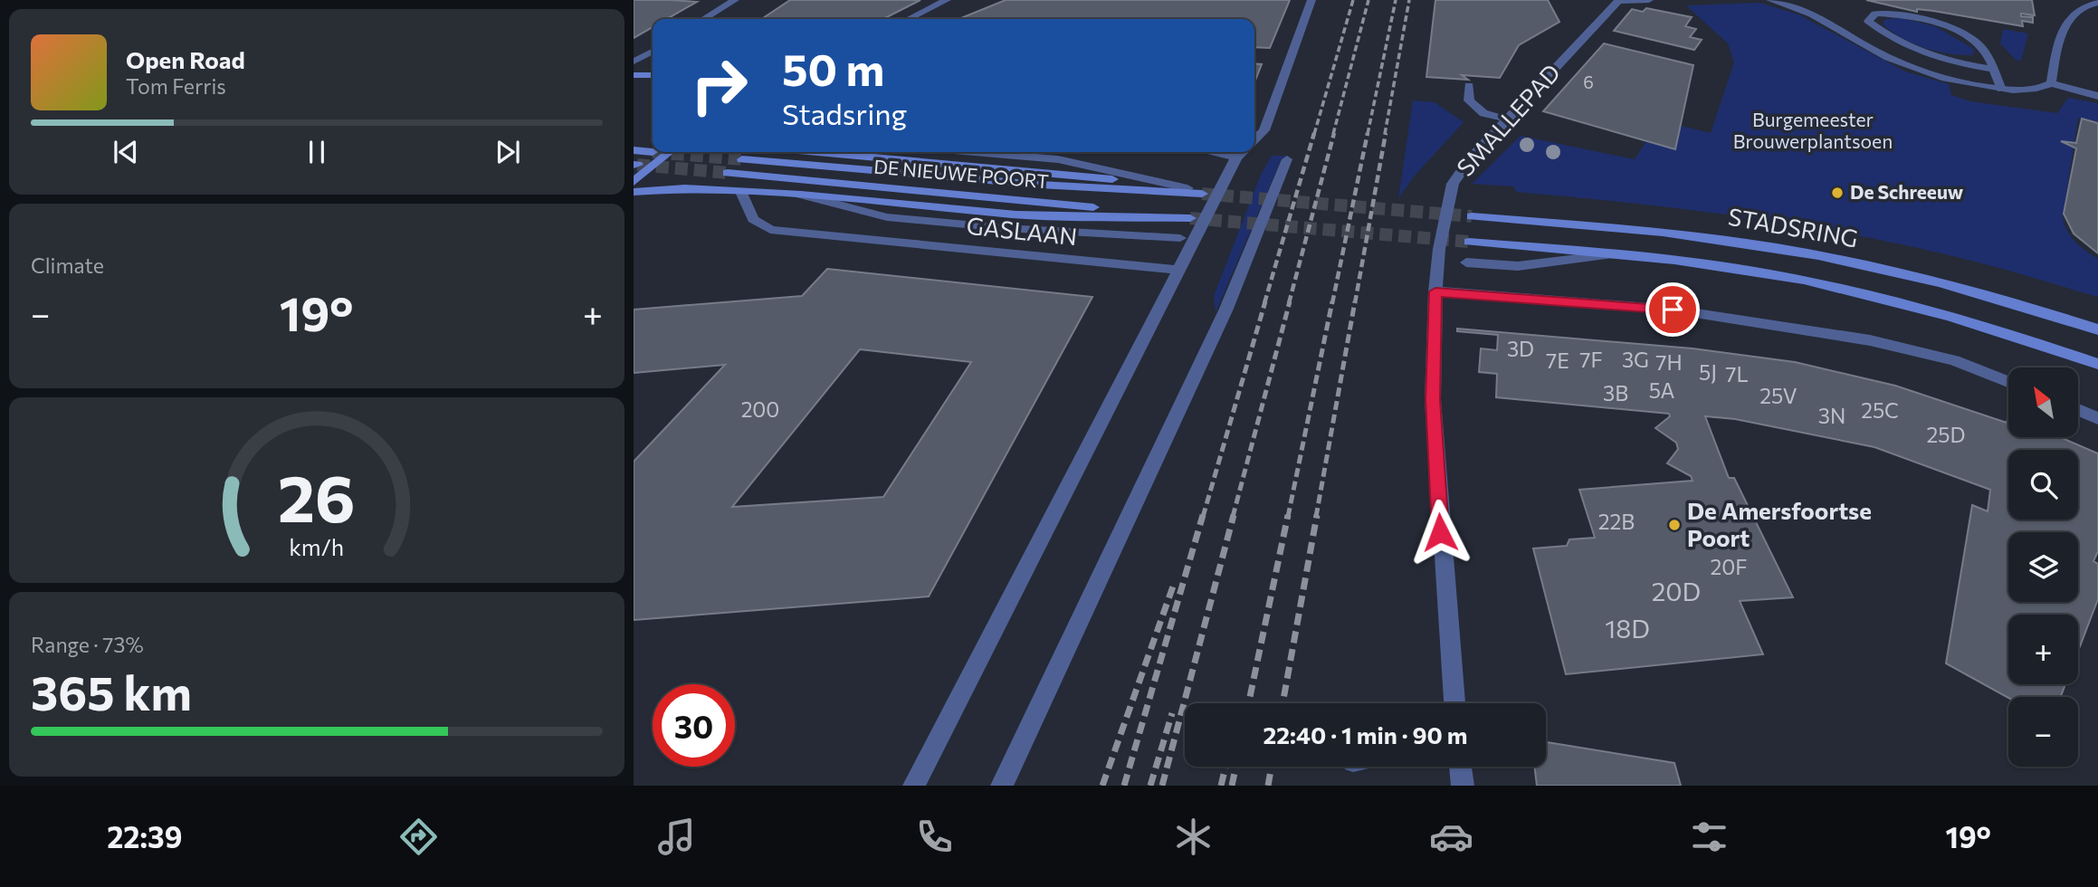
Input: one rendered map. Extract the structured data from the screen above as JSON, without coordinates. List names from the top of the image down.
{
  "streets": {
    "main road": ["DE NIEUWE POORT", "STADSRING"],
    "street": ["SMALLEPAD", "GASLAAN"]
  },
  "parks": ["Burgemeester Brouwerplantsoen"],
  "places": ["De Schreeuw", "De Amersfoortse Poort"],
  "house_numbers": [
    "6",
    "3D",
    "7F",
    "3G",
    "7E",
    "7H",
    "5J",
    "7L",
    "5A",
    "3B",
    "25V",
    "200",
    "25C",
    "3N",
    "25D",
    "22B",
    "20F",
    "20D",
    "18D"
  ],
  "north": "top left",
  "page": {
    "turn": ["50 m", "Stadsring"],
    "song": ["Open Road", "Tom Ferris"],
    "tile": [
      "Climate",
      ["Range · 73%", "365 km"]
    ],
    "heat": ["−", "19°", "+"],
    "map_buttons": ["+", "−"],
    "limit": "30",
    "trip": "22:40 · 1 min · 90 m",
    "tabs": ["22:39", "19°"],
    "gauge": ["26", "km/h"]
  }
}
